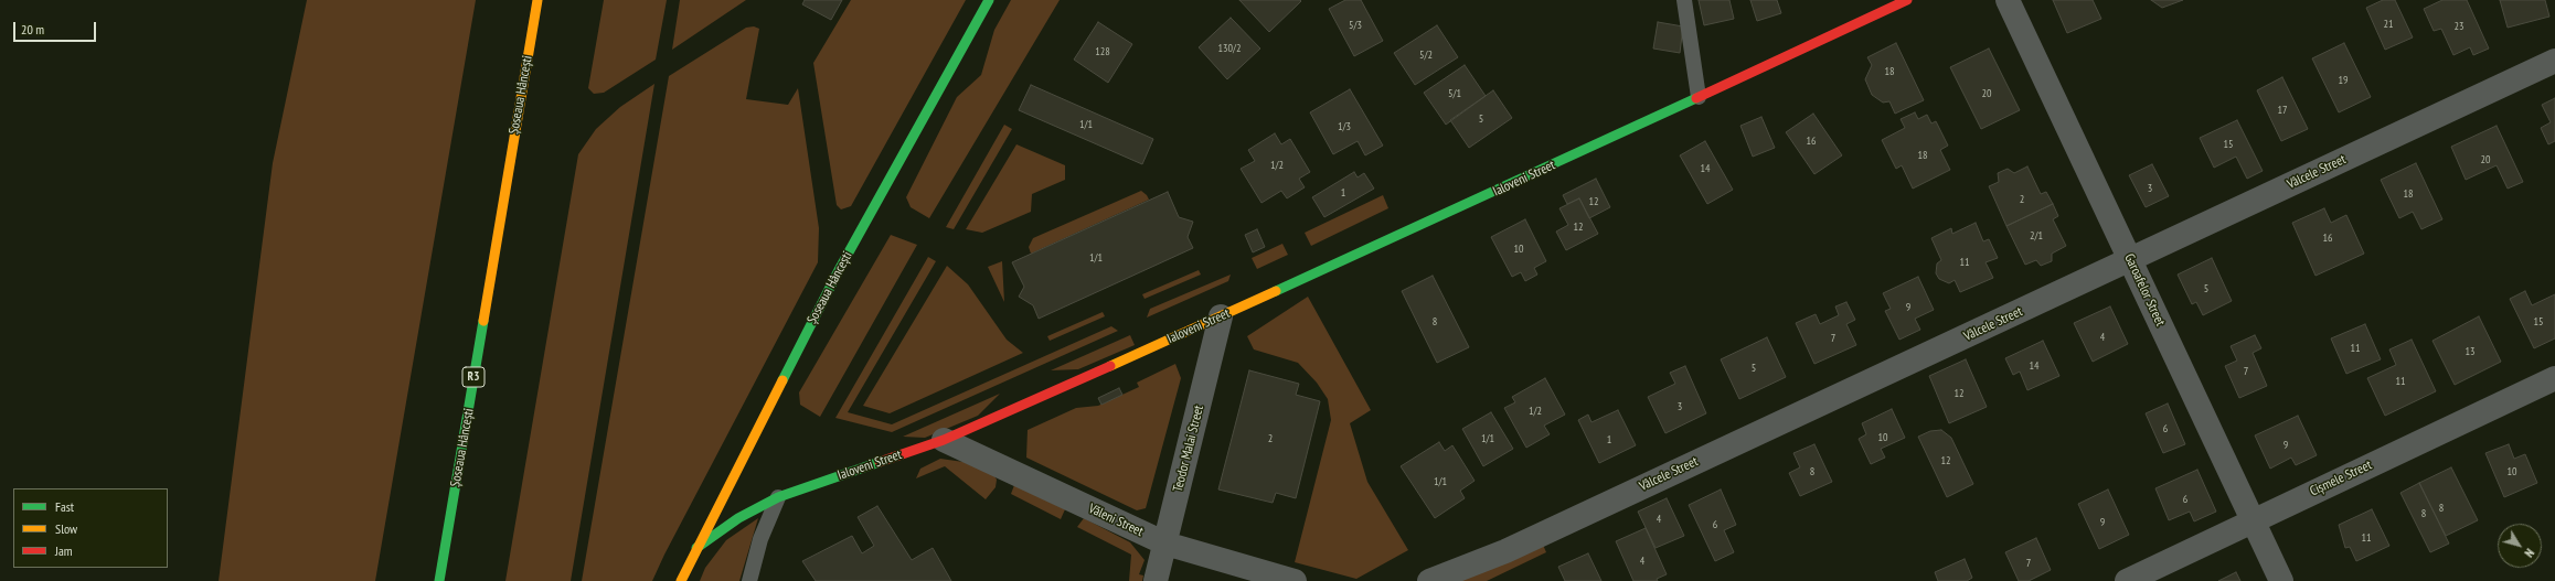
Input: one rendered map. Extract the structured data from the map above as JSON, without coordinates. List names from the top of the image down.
{
  "streets": {
    "main road": ["Șoseaua Hâncești", "Ialoveni Street", "R3"],
    "street": [
      "Vâlcele Street",
      "Garoafelor Street",
      "Teodor Malai Street",
      "Cișmele Street",
      "Văleni Street"
    ]
  },
  "crossings": [
    ["Șoseaua Hâncești", "Ialoveni Street"],
    ["Vâlcele Street", "Garoafelor Street"],
    ["Ialoveni Street", "Teodor Malai Street"],
    ["Ialoveni Street", "Văleni Street"],
    ["Garoafelor Street", "Cișmele Street"],
    ["Teodor Malai Street", "Văleni Street"]
  ],
  "house_numbers": [
    "21",
    "5/3",
    "23",
    "130/2",
    "128",
    "5/2",
    "18",
    "19",
    "5/1",
    "20",
    "17",
    "5",
    "1/1",
    "1/3",
    "16",
    "15",
    "18",
    "20",
    "1/2",
    "14",
    "3",
    "1",
    "18",
    "2",
    "12",
    "12",
    "2/1",
    "16",
    "10",
    "1/1",
    "11",
    "5",
    "9",
    "8",
    "15",
    "4",
    "7",
    "11",
    "13",
    "14",
    "5",
    "7",
    "11",
    "12",
    "3",
    "1/2",
    "6",
    "10",
    "2",
    "1/1",
    "1",
    "9",
    "12",
    "8",
    "10",
    "1/1",
    "6",
    "8",
    "8",
    "4",
    "9",
    "6",
    "11",
    "4",
    "7"
  ],
  "legend": ["Fast", "Slow", "Jam"],
  "scale_bar": "20 m",
  "north": "bottom right"
}
